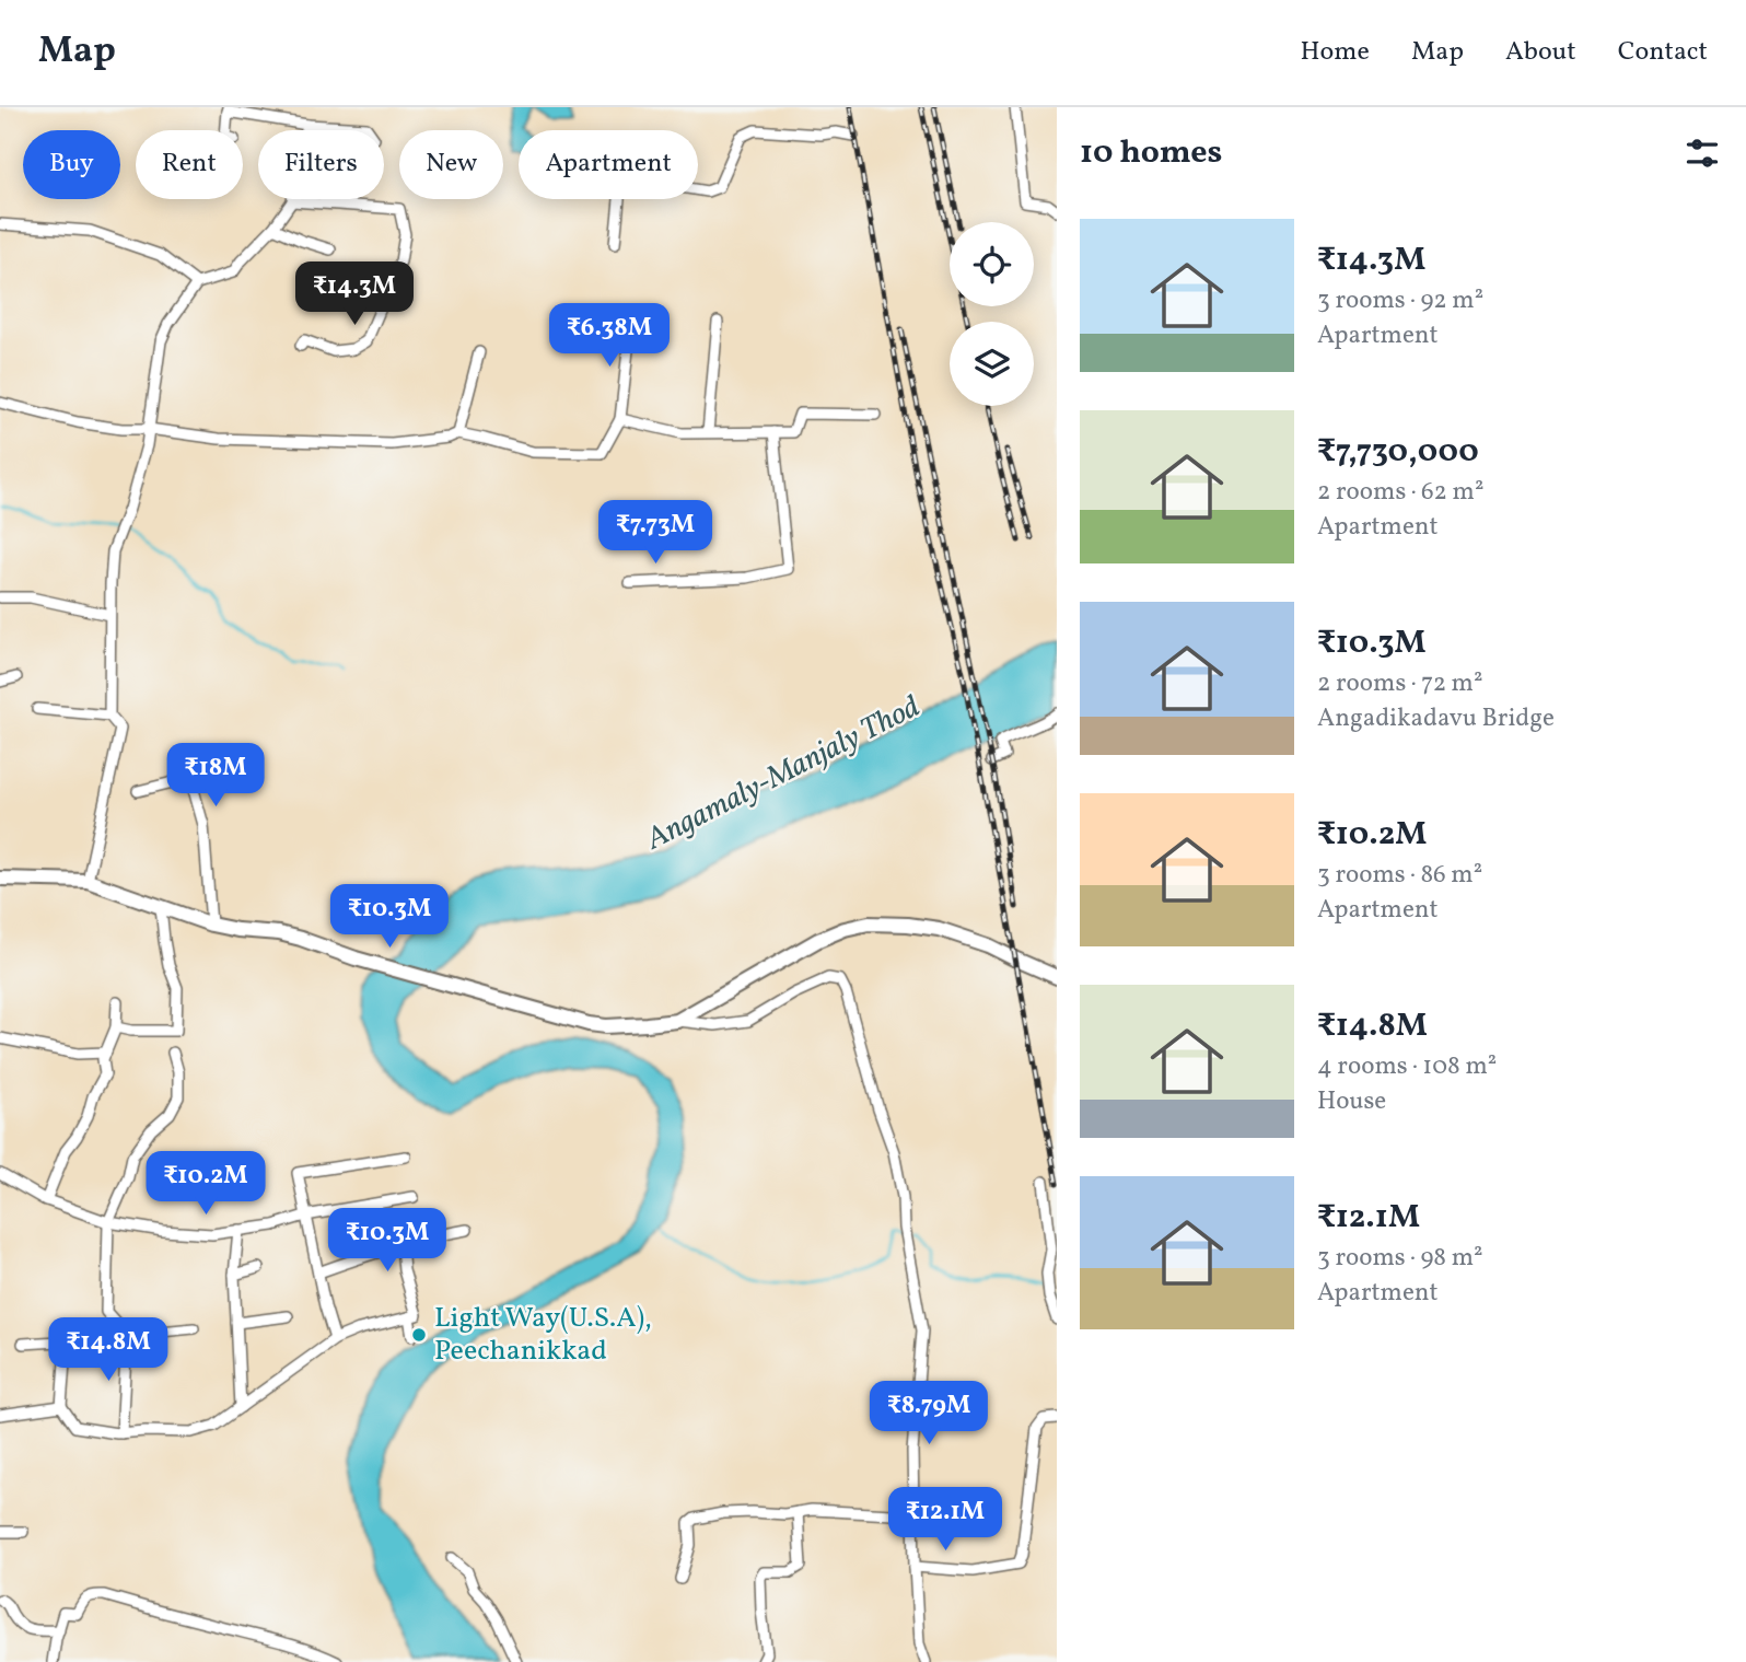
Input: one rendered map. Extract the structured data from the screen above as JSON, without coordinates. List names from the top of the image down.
{
  "water": ["Angamaly-Manjaly Thod"],
  "places": ["Light Way(U.S.A), Peechanikkad"],
  "page": {
    "header": "Map",
    "nav": [
      "Home",
      "Map",
      "About",
      "Contact"
    ],
    "heading": "10 homes",
    "chip": [
      "Buy",
      "Rent",
      "Filters",
      "New",
      "Apartment"
    ],
    "list": [
      {
        "name": "₹14.3M",
        "note": "3 rooms · 92 m² · Apartment"
      },
      {
        "name": "₹7,730,000",
        "note": "2 rooms · 62 m² · Apartment"
      },
      {
        "name": "₹10.3M",
        "note": "2 rooms · 72 m² · Angadikadavu Bridge"
      },
      {
        "name": "₹10.2M",
        "note": "3 rooms · 86 m² · Apartment"
      },
      {
        "name": "₹14.8M",
        "note": "4 rooms · 108 m² · House"
      },
      {
        "name": "₹12.1M",
        "note": "3 rooms · 98 m² · Apartment"
      }
    ],
    "price": [
      "₹14.3M",
      "₹6.38M",
      "₹7.73M",
      "₹18M",
      "₹10.3M",
      "₹10.2M",
      "₹10.3M",
      "₹14.8M",
      "₹8.79M",
      "₹12.1M"
    ]
  }
}
